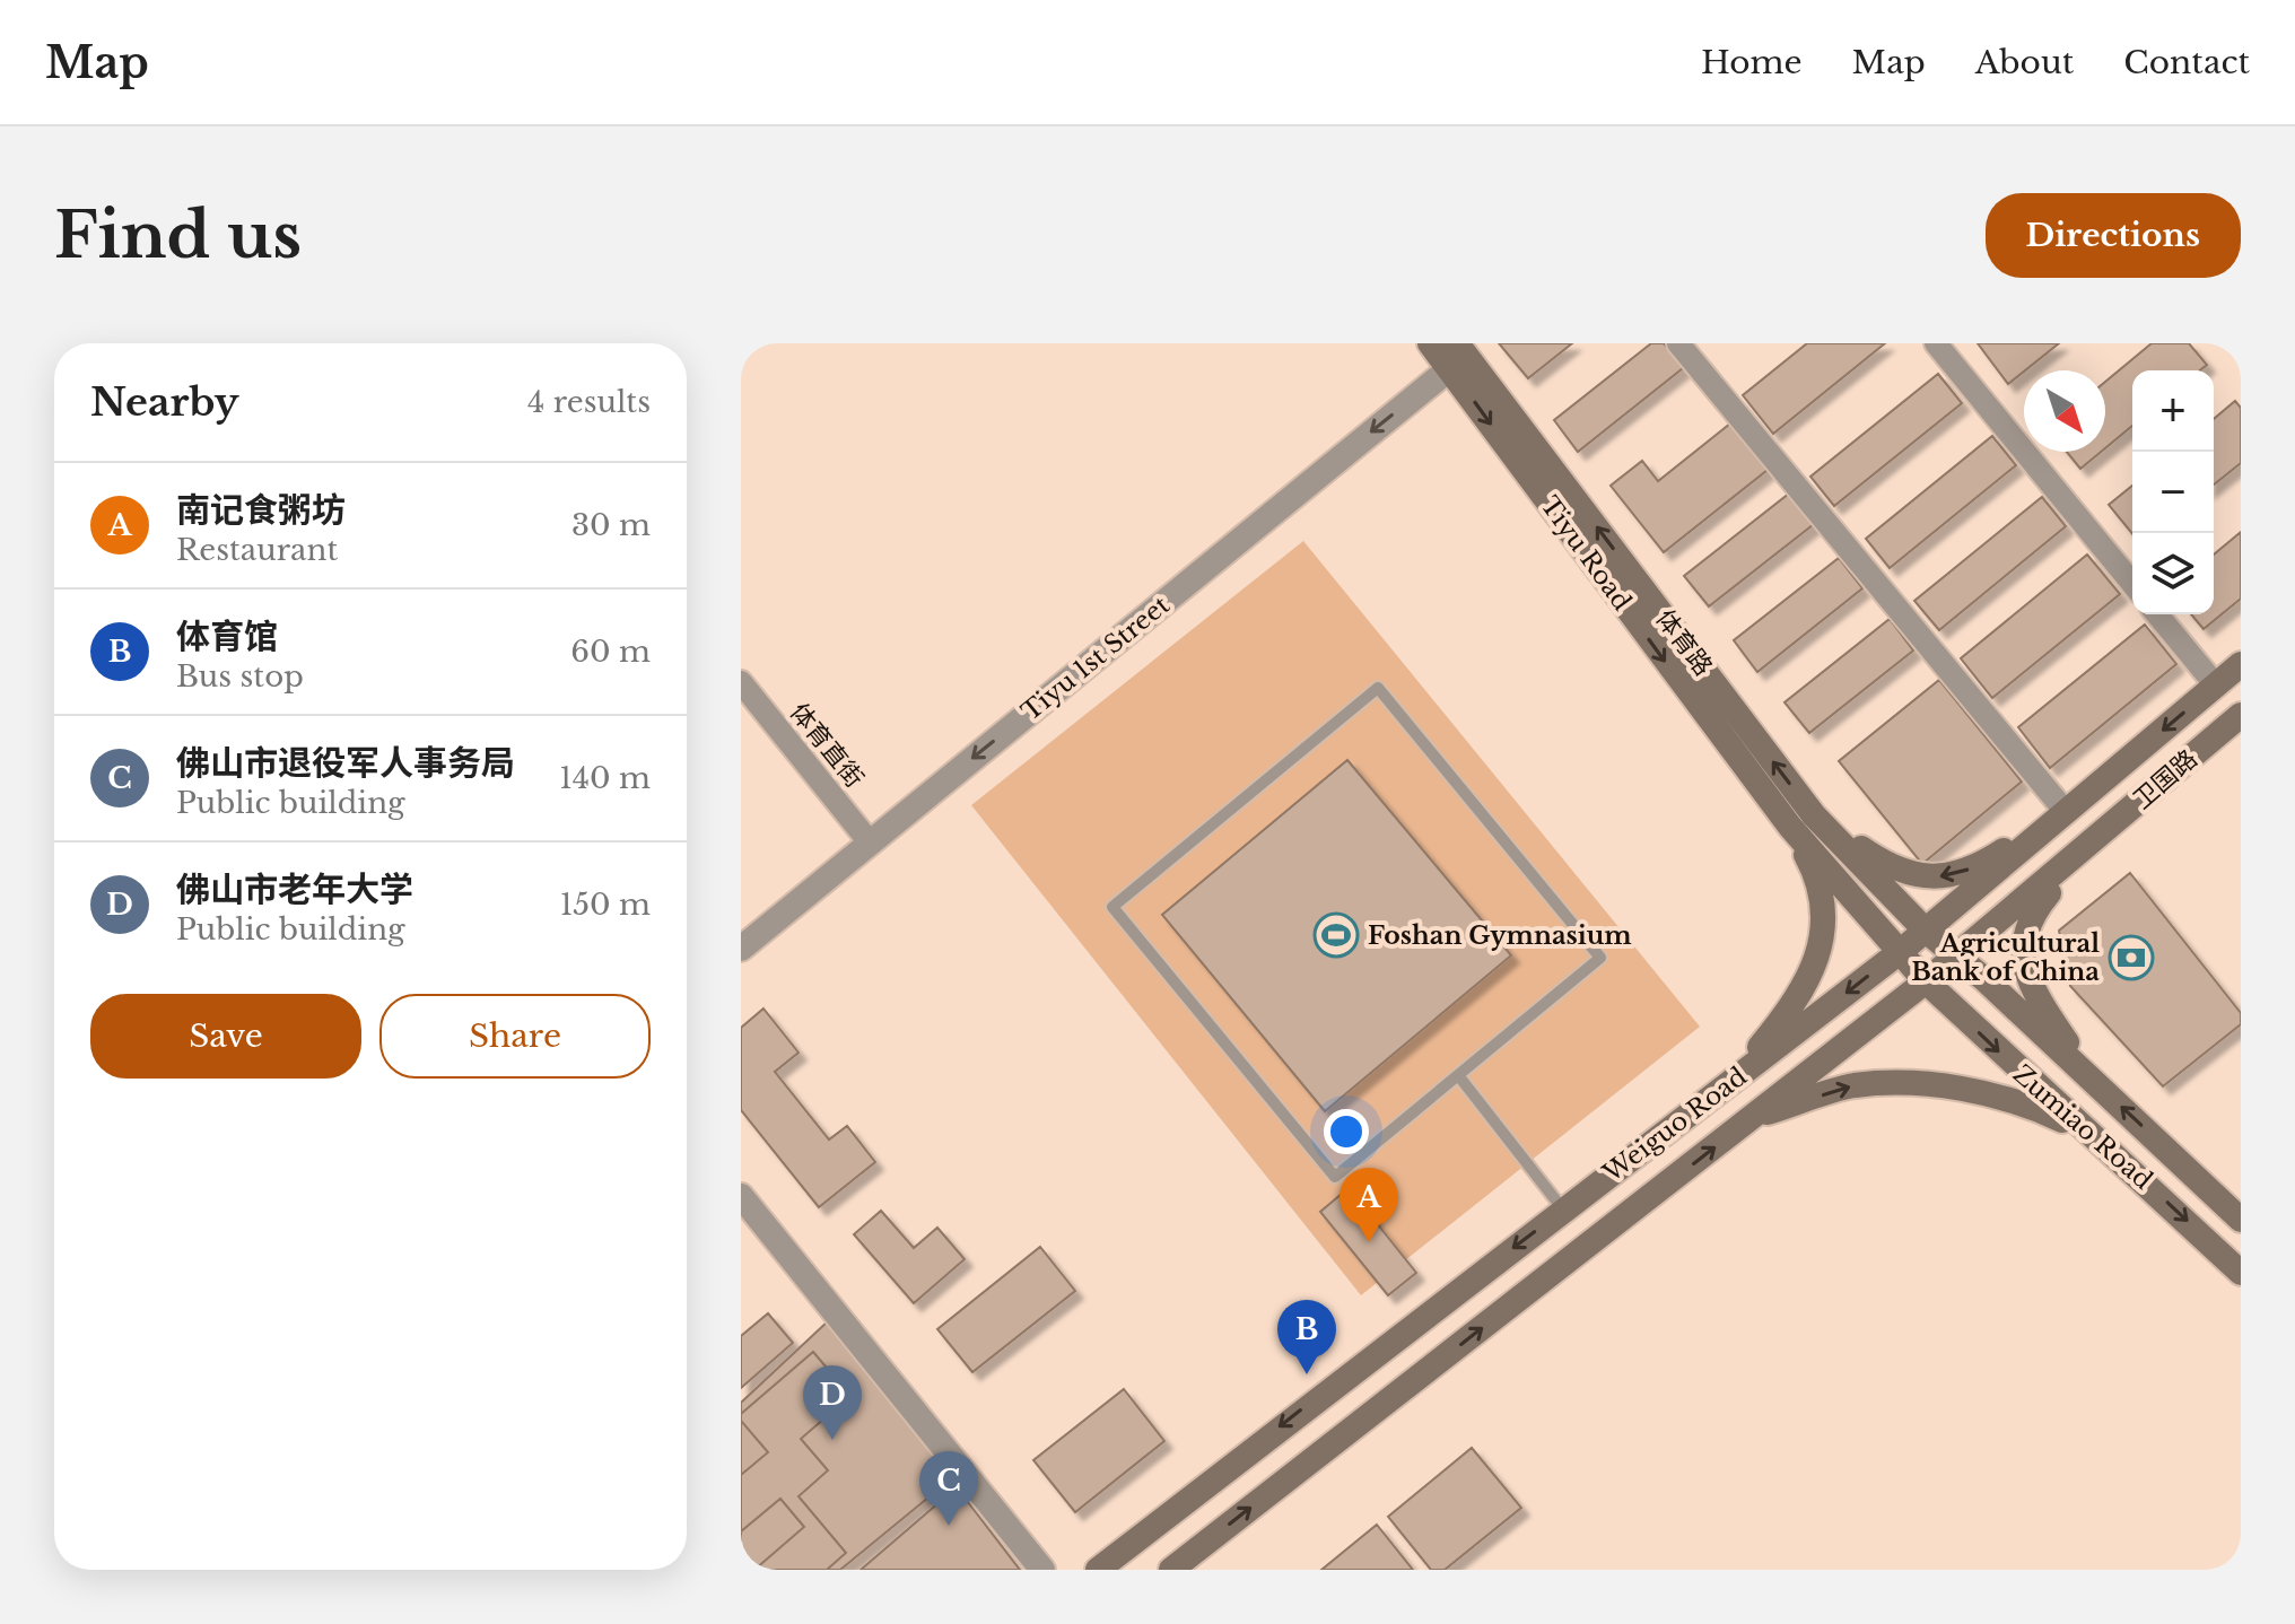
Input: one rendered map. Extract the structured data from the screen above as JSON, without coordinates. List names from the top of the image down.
{
  "streets": {
    "main road": [
      "Tiyu Road",
      "体育路",
      "卫国路",
      "Weiguo Road",
      "Zumiao Road"
    ],
    "street": ["Tiyu 1st Street", "体育直街"]
  },
  "crossings": [
    ["Tiyu Road", "体育路"],
    ["Tiyu Road", "Tiyu 1st Street"],
    ["Tiyu Road", "Zumiao Road"],
    ["体育路", "Weiguo Road"],
    ["体育路", "Zumiao Road"],
    ["Tiyu 1st Street", "体育直街"],
    ["Weiguo Road", "Zumiao Road"]
  ],
  "one_way": ["Tiyu Road", "体育路", "Tiyu 1st Street"],
  "places": {
    "sports": ["Foshan Gymnasium"],
    "bank": ["Agricultural Bank of China"]
  },
  "north": "bottom right",
  "page": {
    "header": "Map",
    "nav": [
      "Home",
      "Map",
      "About",
      "Contact"
    ],
    "buttons": [
      "Directions",
      ["Save", "Share"]
    ],
    "title": "Find us",
    "heading": ["Nearby", "4 results"],
    "map_buttons": ["+", "−"],
    "list": [
      {
        "mark": "A",
        "name": "南记食粥坊",
        "note": "Restaurant",
        "value": "30 m"
      },
      {
        "mark": "B",
        "name": "体育馆",
        "note": "Bus stop",
        "value": "60 m"
      },
      {
        "mark": "C",
        "name": "佛山市退役军人事务局",
        "note": "Public building",
        "value": "140 m"
      },
      {
        "mark": "D",
        "name": "佛山市老年大学",
        "note": "Public building",
        "value": "150 m"
      }
    ],
    "pins": [
      "A",
      "B",
      "D",
      "C"
    ]
  }
}
